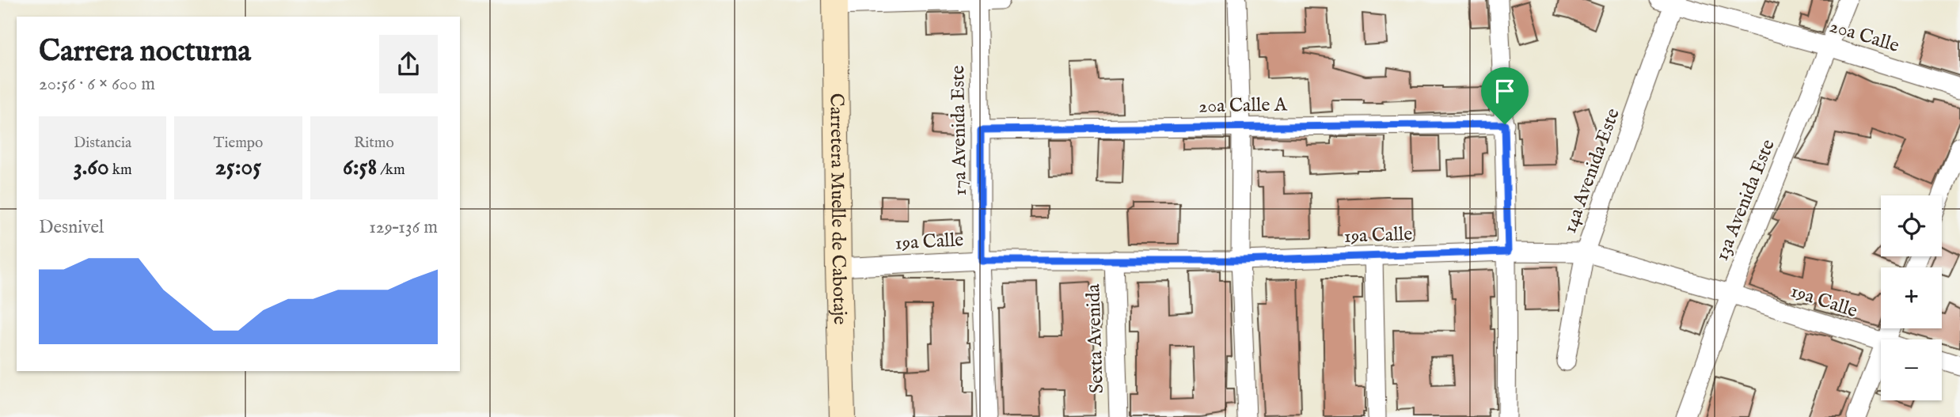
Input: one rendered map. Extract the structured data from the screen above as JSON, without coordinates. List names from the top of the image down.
{
  "streets": {
    "main road": ["Carretera Muelle de Cabotaje"],
    "street": [
      "20a Calle",
      "20a Calle A",
      "17a Avenida Este",
      "14a Avenida Este",
      "13a Avenida Este",
      "19a Calle",
      "Sexta Avenida"
    ]
  },
  "crossings": [
    ["20a Calle", "14a Avenida Este"],
    ["20a Calle", "13a Avenida Este"],
    ["20a Calle A", "17a Avenida Este"],
    ["17a Avenida Este", "19a Calle"],
    ["14a Avenida Este", "19a Calle"],
    ["13a Avenida Este", "19a Calle"],
    ["Carretera Muelle de Cabotaje", "19a Calle"],
    ["19a Calle", "Sexta Avenida"]
  ],
  "page": {
    "heading": ["Carrera nocturna", "20:56 · 6 × 600 m"],
    "stats": [
      ["Distancia", "3.60 km"],
      ["Tiempo", "25:05"],
      ["Ritmo", "6:58 /km"]
    ],
    "map_buttons": ["+", "−"],
    "chart": ["Desnivel", "129–136 m"]
  }
}
